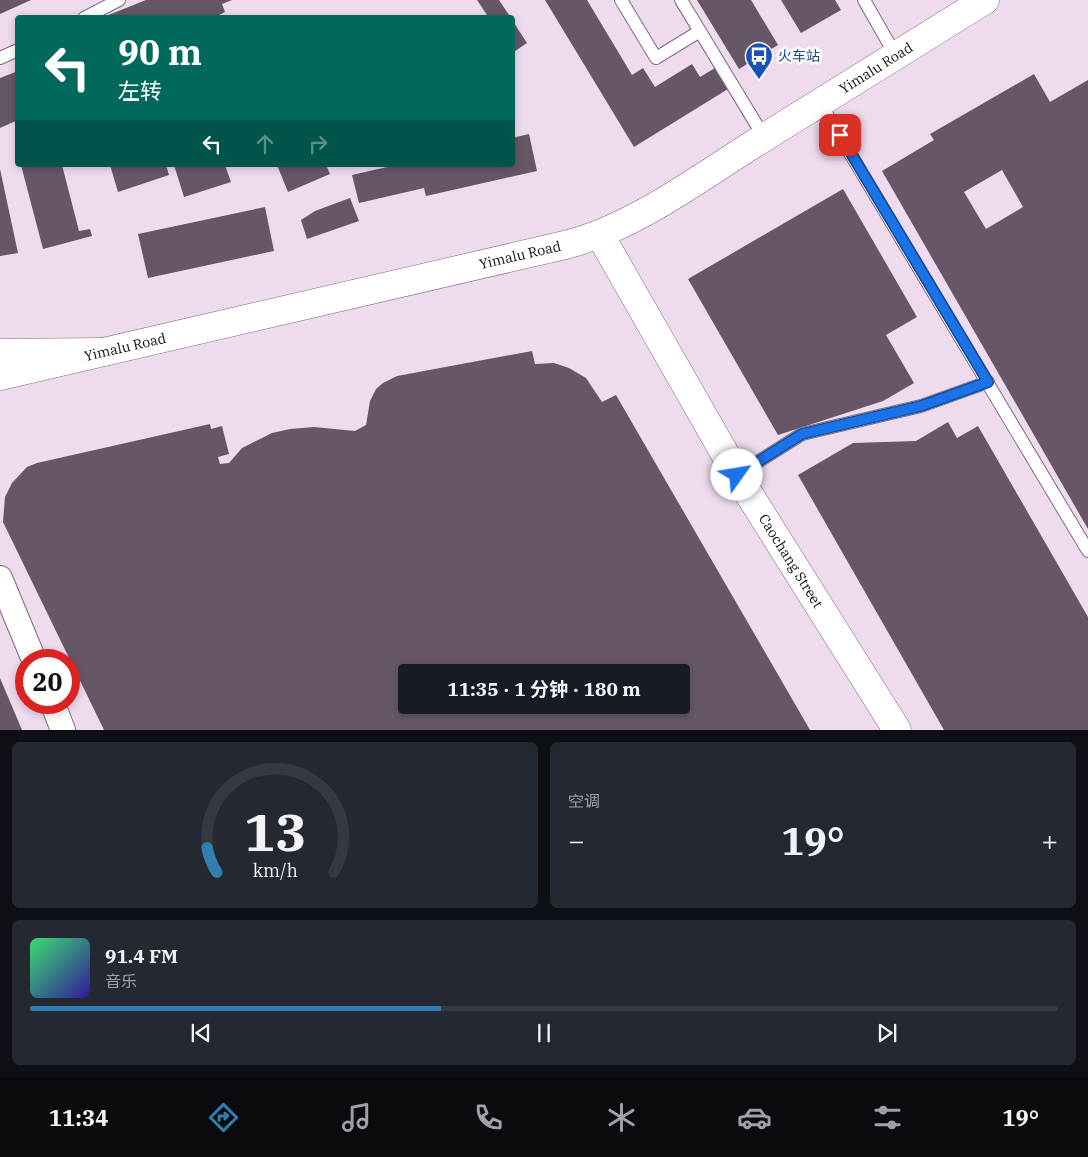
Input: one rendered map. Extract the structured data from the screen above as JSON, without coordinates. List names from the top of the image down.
{
  "streets": {
    "main road": ["Yimalu Road", "Caochang Street"]
  },
  "crossings": [
    ["Yimalu Road", "Caochang Street"]
  ],
  "places": {
    "bus stop": ["火车站"]
  },
  "page": {
    "turn": ["90 m", "左转"],
    "limit": "20",
    "trip": "11:35 · 1 分钟 · 180 m",
    "tile": "空调",
    "heat": ["−", "19°", "+"],
    "song": ["91.4 FM", "音乐"],
    "tabs": ["11:34", "19°"],
    "gauge": ["13", "km/h"]
  }
}
